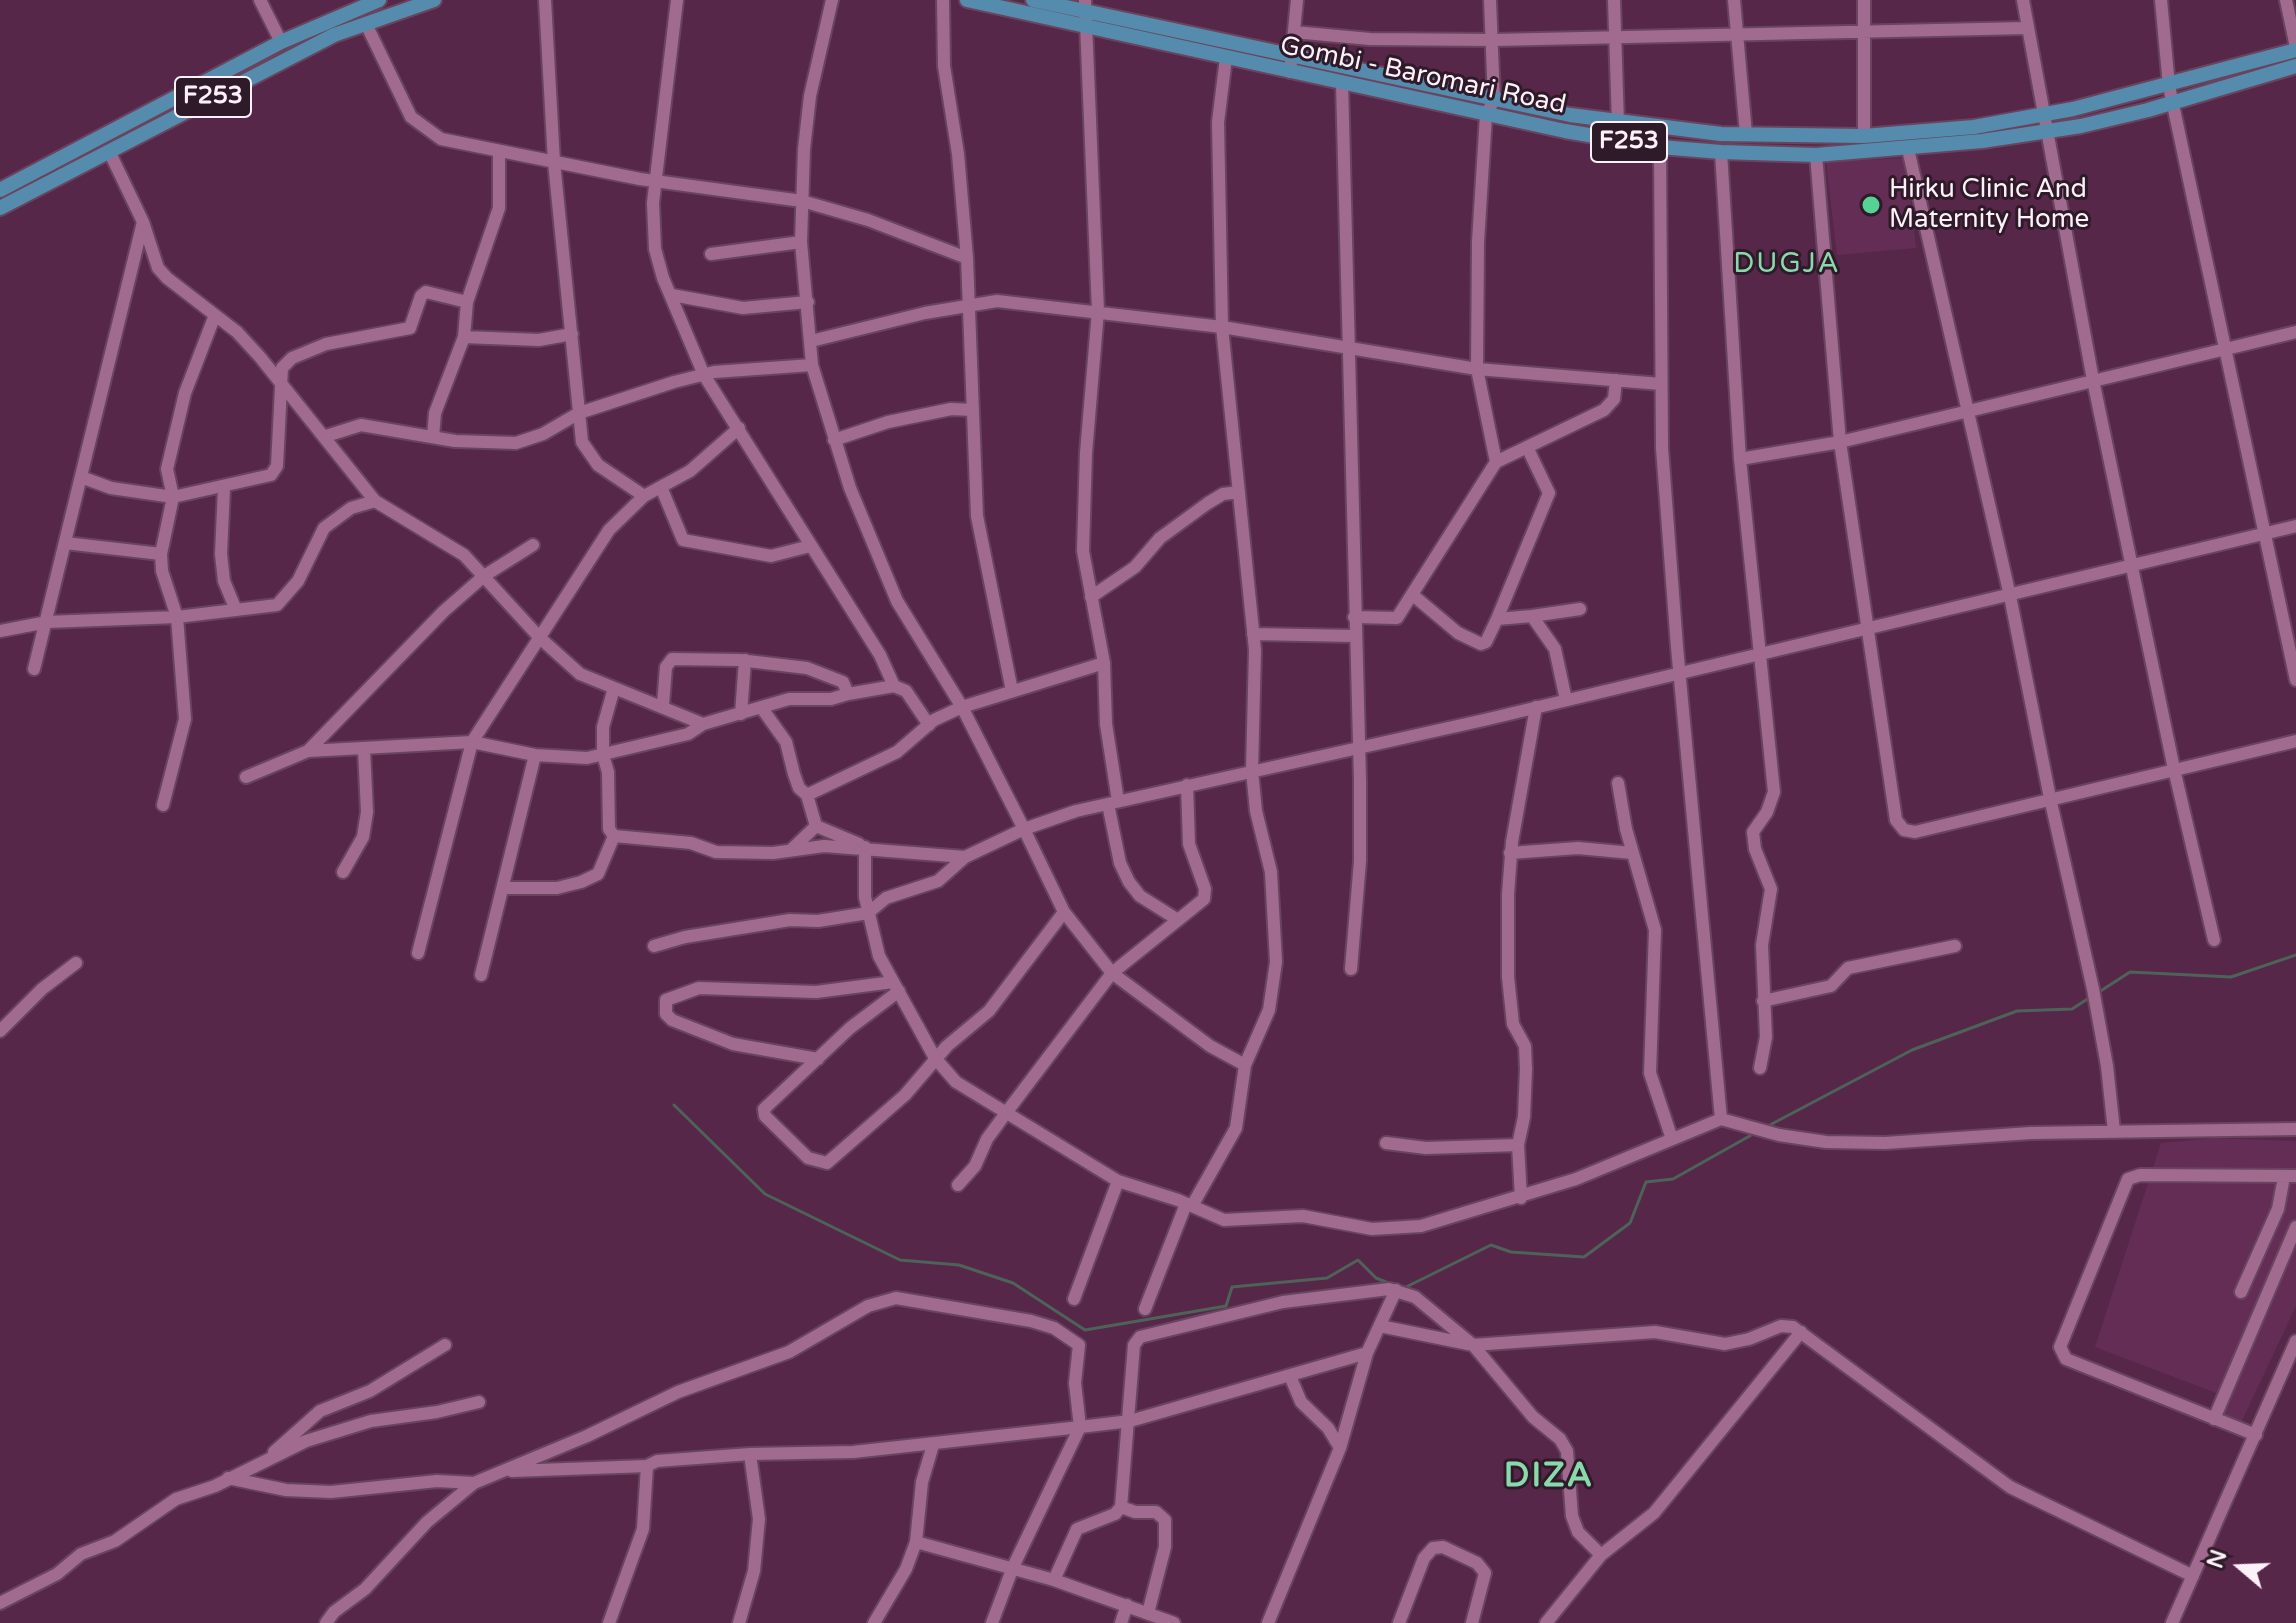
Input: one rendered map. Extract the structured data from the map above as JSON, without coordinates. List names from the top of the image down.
{
  "streets": {
    "main road": ["Gombi - Baromari Road", "F253"]
  },
  "districts": ["DUGJA", "DIZA"],
  "places": ["Hirku Clinic And Maternity Home"],
  "north": "left"
}
